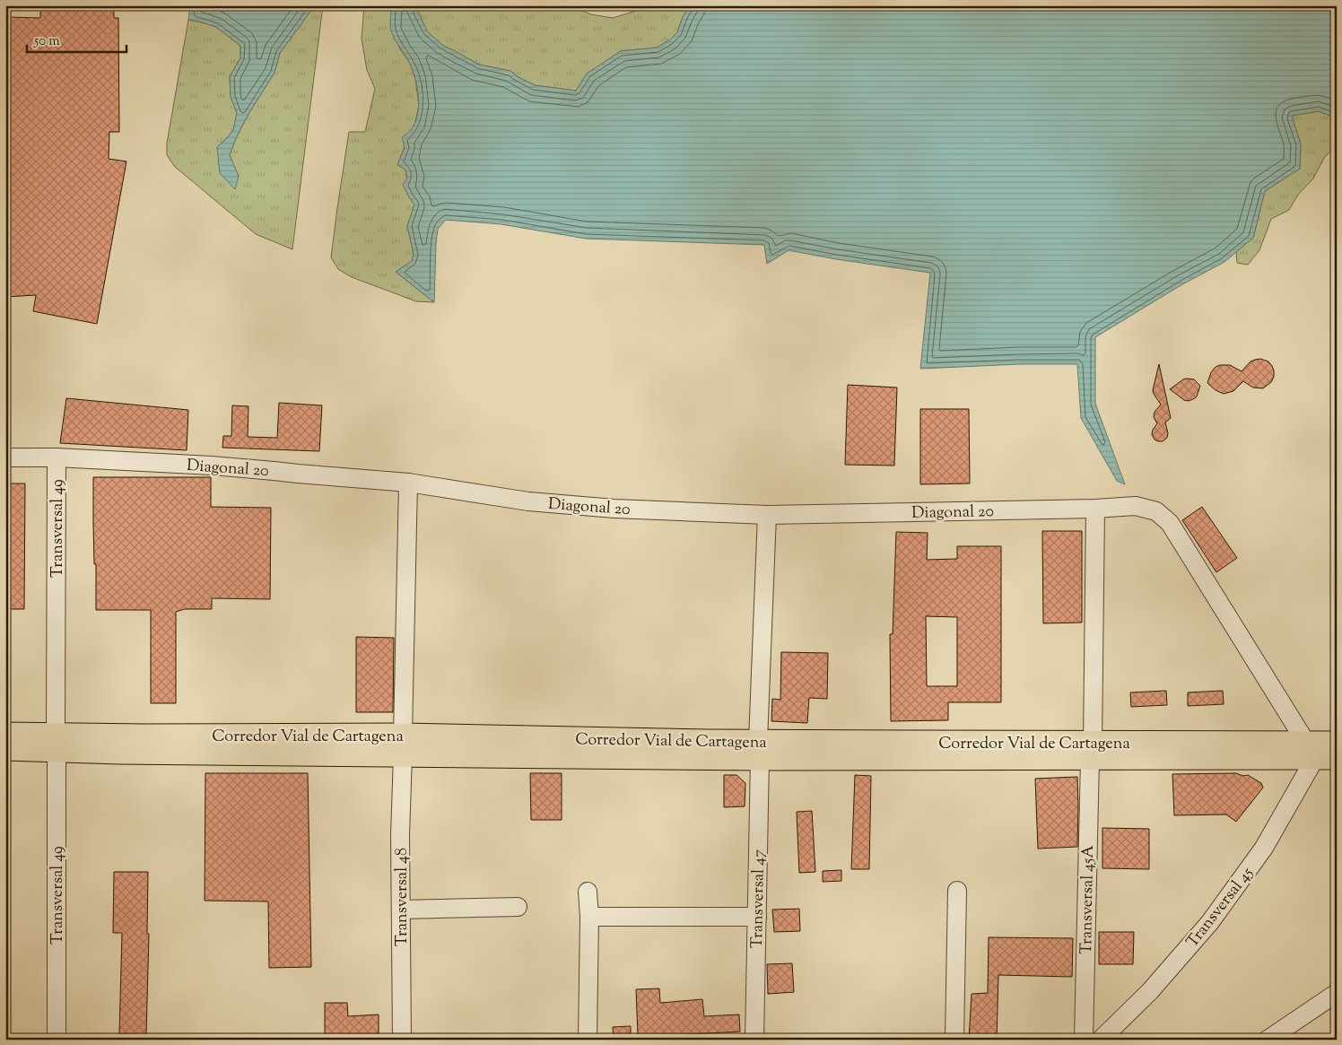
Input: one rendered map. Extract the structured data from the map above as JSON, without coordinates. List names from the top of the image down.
{
  "streets": {
    "main road": ["Corredor Vial de Cartagena"],
    "street": [
      "Diagonal 20",
      "Transversal 49",
      "Transversal 48",
      "Transversal 47",
      "Transversal 45A",
      "Transversal 45"
    ]
  },
  "crossings": [
    ["Diagonal 20", "Transversal 49"],
    ["Diagonal 20", "Corredor Vial de Cartagena"],
    ["Diagonal 20", "Transversal 48"],
    ["Diagonal 20", "Transversal 47"],
    ["Diagonal 20", "Transversal 45A"],
    ["Diagonal 20", "Transversal 45"],
    ["Transversal 49", "Corredor Vial de Cartagena"],
    ["Corredor Vial de Cartagena", "Transversal 48"],
    ["Corredor Vial de Cartagena", "Transversal 47"],
    ["Corredor Vial de Cartagena", "Transversal 45A"],
    ["Corredor Vial de Cartagena", "Transversal 45"]
  ],
  "scale_bar": "50 m"
}
